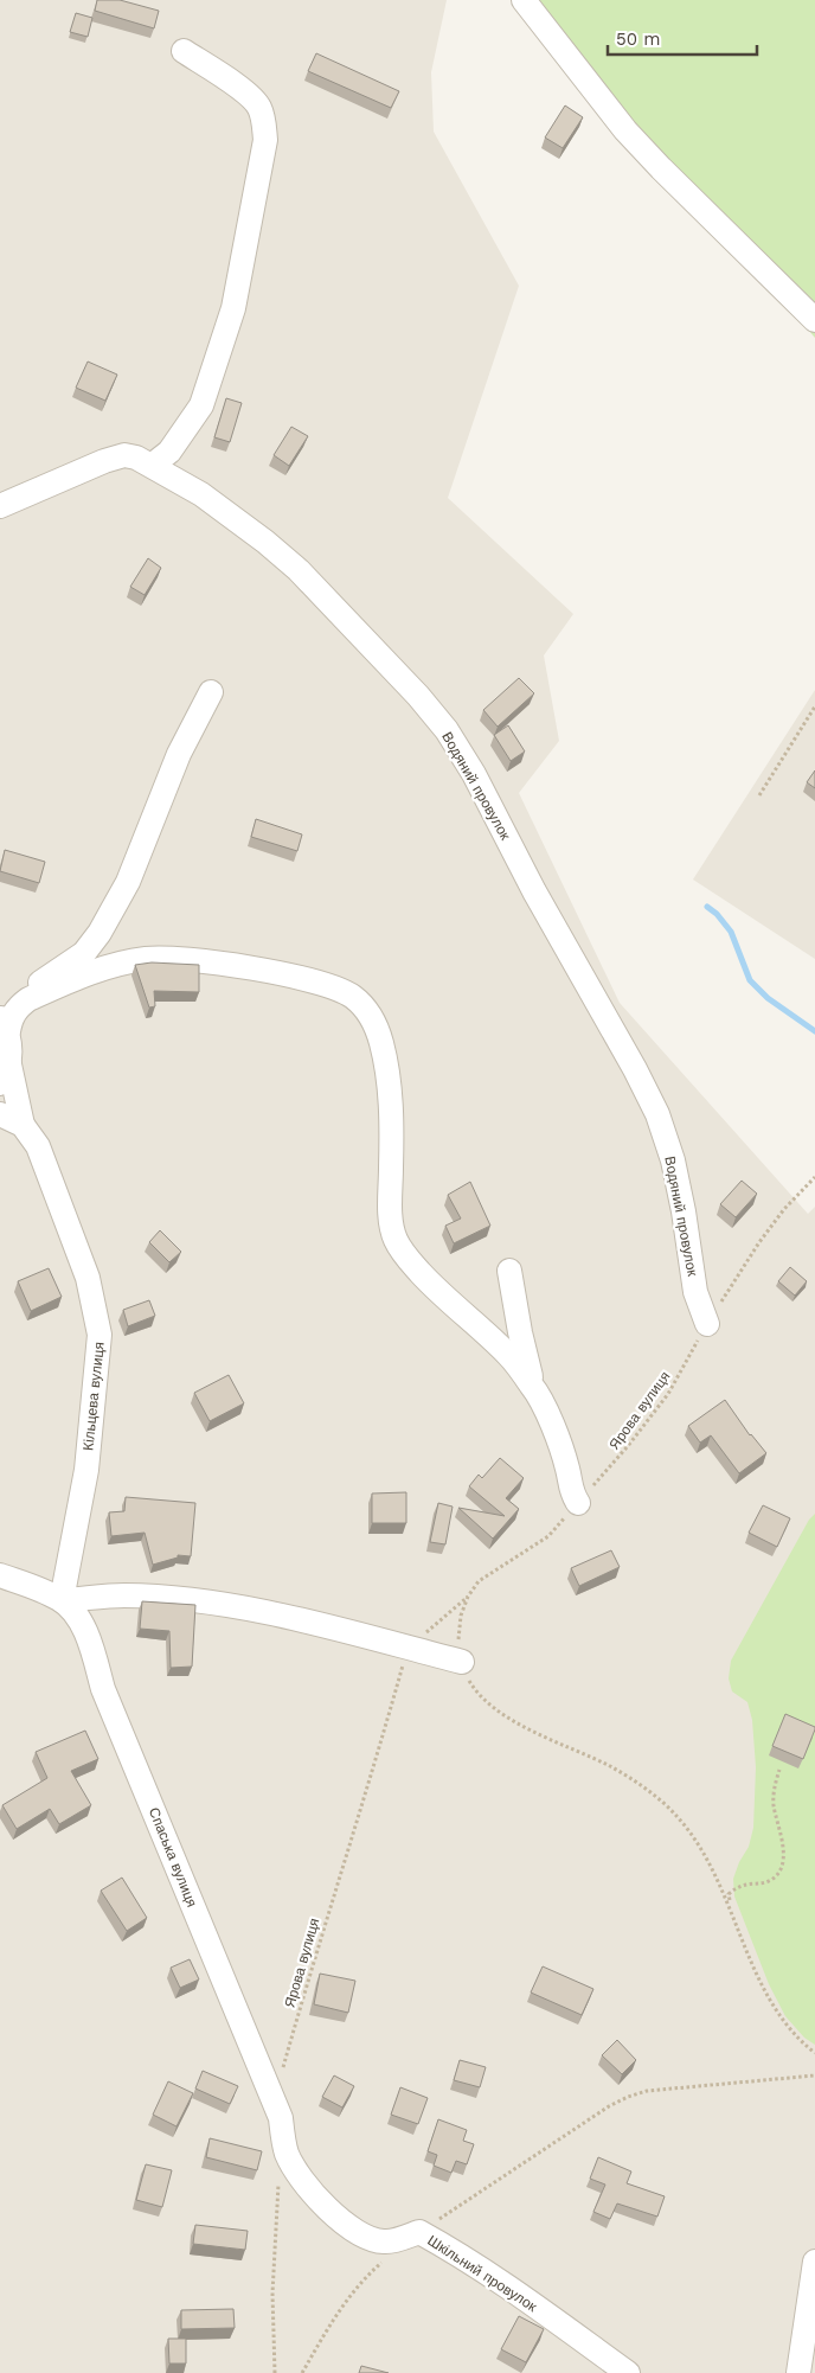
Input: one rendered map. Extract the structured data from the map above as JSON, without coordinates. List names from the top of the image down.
{
  "streets": {
    "street": [
      "Водяний провулок",
      "Кільцева вулиця",
      "Спаська вулиця",
      "Шкільний провулок"
    ],
    "path": ["Ярова вулиця"]
  },
  "crossings": [
    ["Водяний провулок", "Ярова вулиця"],
    ["Кільцева вулиця", "Спаська вулиця"],
    ["Ярова вулиця", "Спаська вулиця"],
    ["Спаська вулиця", "Шкільний провулок"]
  ],
  "scale_bar": "50 m"
}
